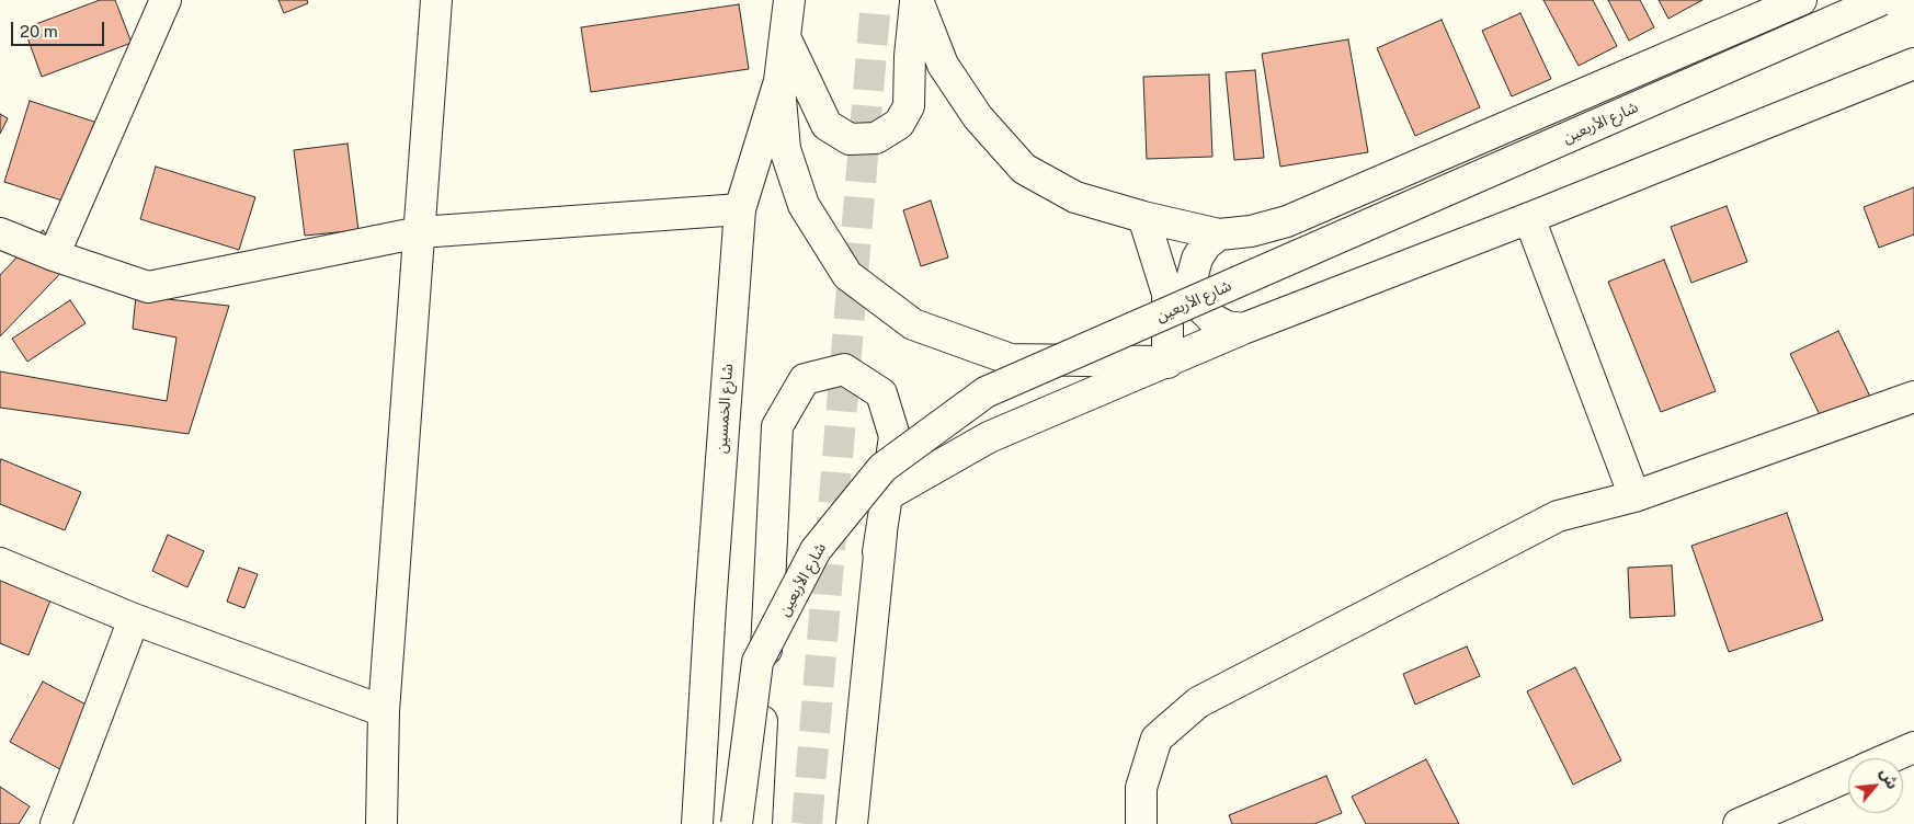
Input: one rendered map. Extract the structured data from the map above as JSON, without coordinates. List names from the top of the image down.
{
  "streets": {
    "main road": ["شارع الأربعين", "شارع الخمسين"]
  },
  "scale_bar": "20 m",
  "north": "top right"
}
